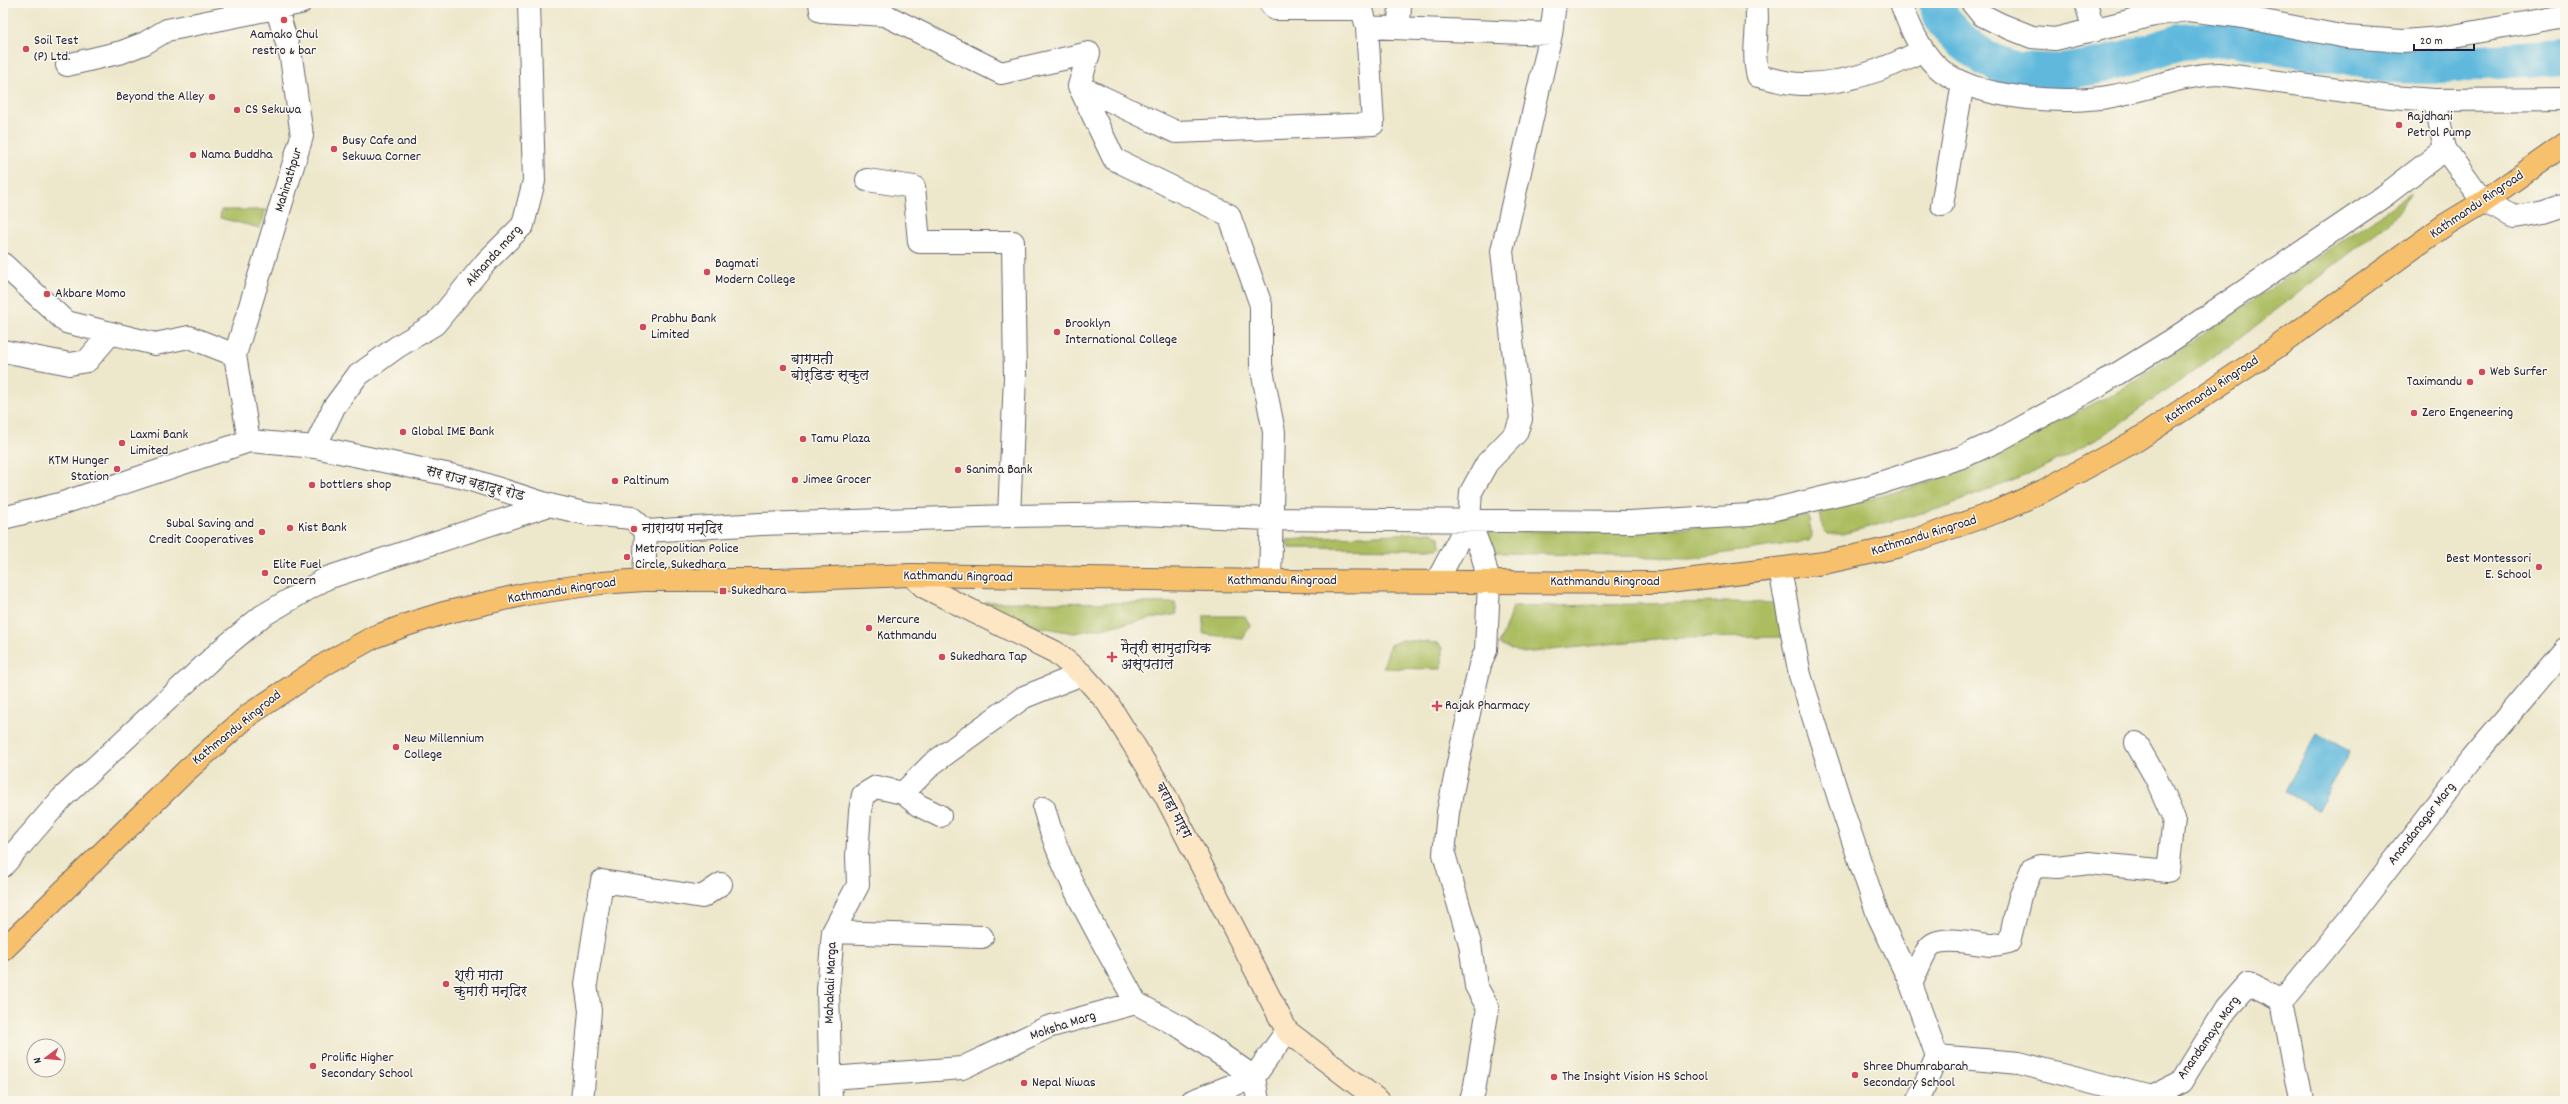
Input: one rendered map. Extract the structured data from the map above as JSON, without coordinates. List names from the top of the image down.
{
  "streets": {
    "highway": ["Kathmandu Ringroad"],
    "main road": ["बराहा मार्ग"],
    "street": [
      "Mahinathpur",
      "Akhanda marg",
      "सर राज बहादुर रोड",
      "Anandanagar Marg",
      "Mahakali Marga",
      "Moksha Marg",
      "Anandamaya Marg"
    ]
  },
  "crossings": [
    ["Kathmandu Ringroad", "बराहा मार्ग"],
    ["Akhanda marg", "सर राज बहादुर रोड"],
    ["Anandanagar Marg", "Anandamaya Marg"],
    ["Mahakali Marga", "Moksha Marg"]
  ],
  "places": {
    "other": [
      "Aamako Chul restro & bar",
      "Soil Test (P) Ltd.",
      "Beyond the Alley",
      "CS Sekuwa",
      "Rajdhani Petrol Pump",
      "Busy Cafe and Sekuwa Corner",
      "Nama Buddha",
      "Bagmati Modern College",
      "Akbare Momo",
      "Prabhu Bank Limited",
      "Brooklyn International College",
      "बागमती बोर्डिङ स्कुल",
      "Web Surfer",
      "Taximandu",
      "Zero Engeneering",
      "Global IME Bank",
      "Tamu Plaza",
      "Laxmi Bank Limited",
      "KTM Hunger Station",
      "Sanima Bank",
      "Jimee Grocer",
      "Paltinum",
      "bottlers shop",
      "Kist Bank",
      "नारायण मन्दिर",
      "Subal Saving and Credit Cooperatives",
      "Metropolitian Police Circle, Sukedhara",
      "Best Montessori E. School",
      "Elite Fuel Concern",
      "Mercure Kathmandu",
      "Sukedhara Tap",
      "New Millennium College",
      "श्री माता कुमारी मन्दिर",
      "Prolific Higher Secondary School",
      "Shree Dhumrabarah Secondary School",
      "The Insight Vision HS School",
      "Nepal Niwas"
    ],
    "transit": ["Sukedhara"],
    "health": ["मैत्री सामुदायिक अस्पताल", "Rajak Pharmacy"]
  },
  "scale_bar": "20 m",
  "north": "left"
}
